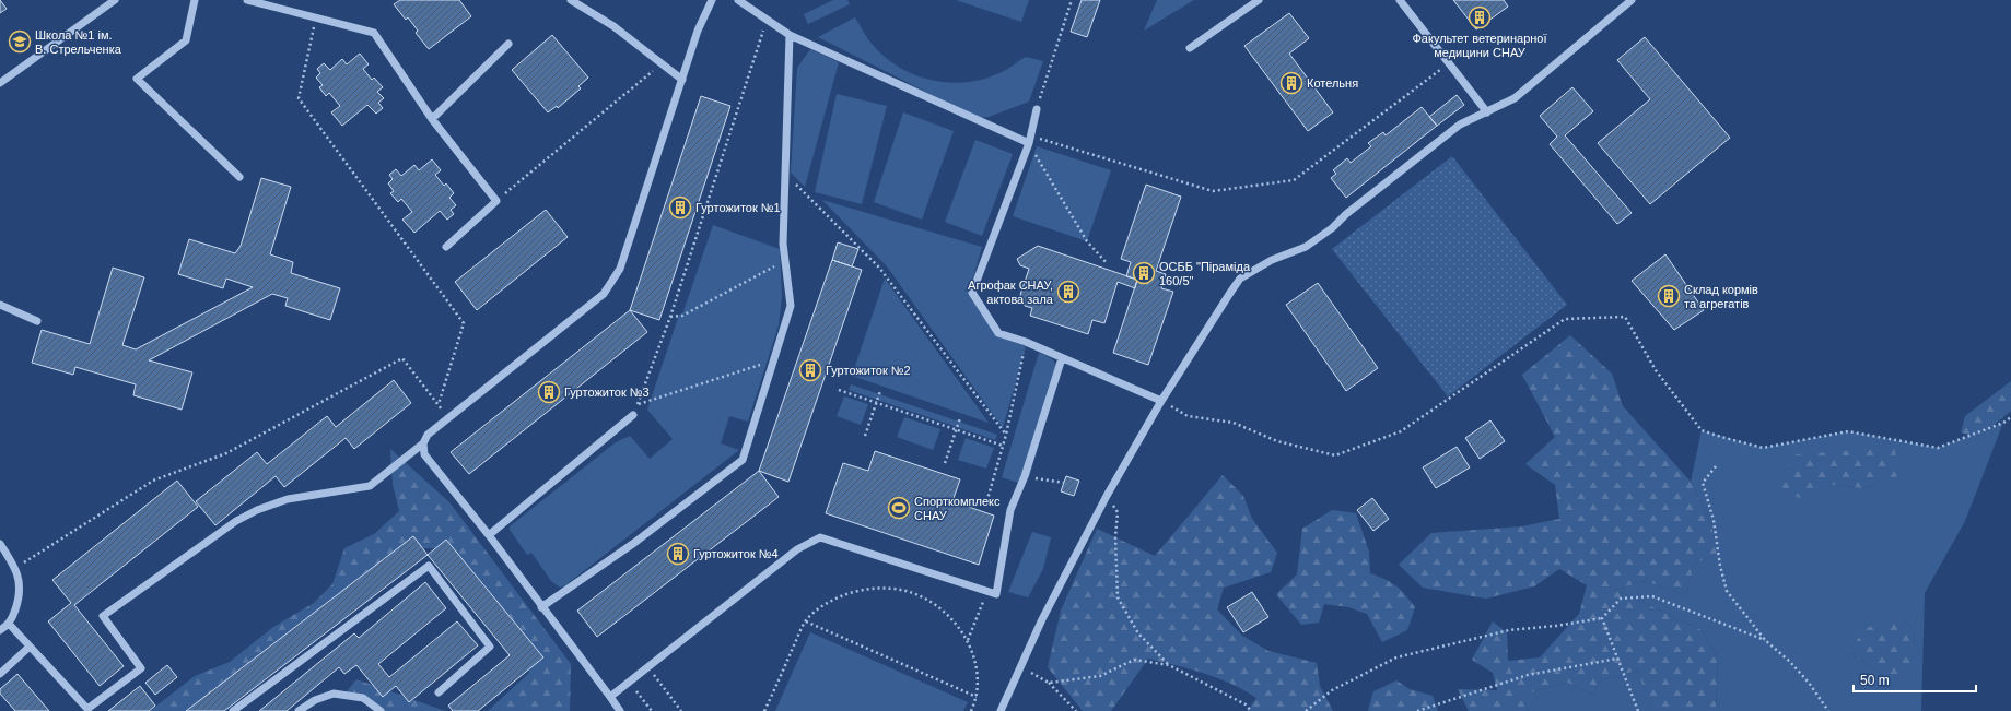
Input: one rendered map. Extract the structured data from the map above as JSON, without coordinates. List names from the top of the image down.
{
  "places": {
    "building": [
      "Факультет ветеринарної медицини СНАУ",
      "Котельня",
      "Гуртожиток №1",
      "ОСББ \"Піраміда 160/5\"",
      "Агрофак СНАУ, актова зала",
      "Склад кормів та агрегатів",
      "Гуртожиток №2",
      "Гуртожиток №3",
      "Гуртожиток №4"
    ],
    "school or university": ["Школа №1 ім. В. Стрельченка"],
    "sports": ["Спорткомплекс СНАУ"]
  },
  "scale_bar": "50 m"
}
